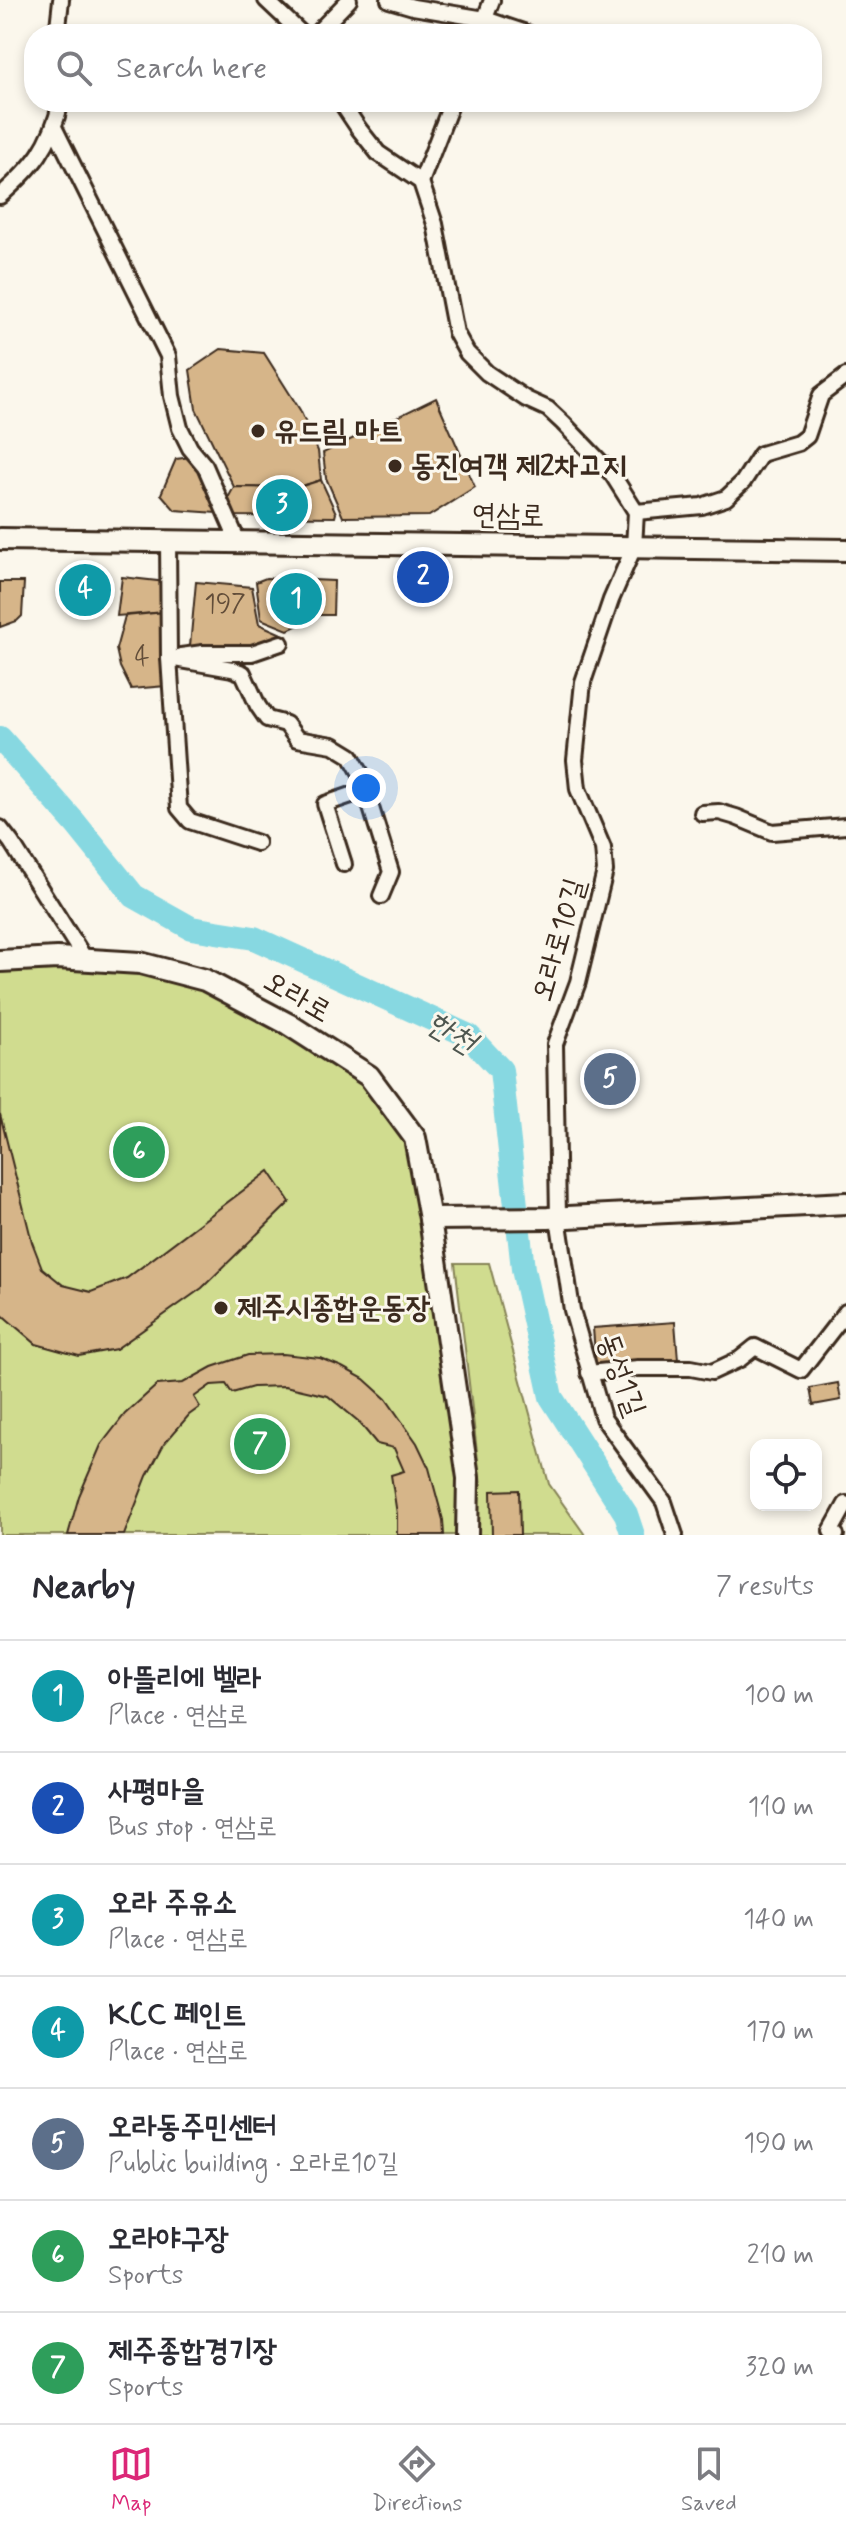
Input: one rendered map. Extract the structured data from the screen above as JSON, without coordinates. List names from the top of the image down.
{
  "streets": {
    "main road": ["연삼로", "오라로"],
    "street": ["오라로10길", "동성1길"]
  },
  "crossings": [
    ["연삼로", "오라로10길"],
    ["오라로10길", "동성1길"]
  ],
  "water": ["한천"],
  "places": ["유드림 마트", "동진여객 제2차고지", "제주시종합운동장"],
  "house_numbers": ["197", "4"],
  "page": {
    "search": "Search here",
    "pins": [
      "3",
      "2",
      "4",
      "1",
      "5",
      "6",
      "7"
    ],
    "heading": ["Nearby", "7 results"],
    "list": [
      {
        "mark": "1",
        "name": "아뜰리에 벨라",
        "note": "Place · 연삼로",
        "value": "100 m"
      },
      {
        "mark": "2",
        "name": "사평마을",
        "note": "Bus stop · 연삼로",
        "value": "110 m"
      },
      {
        "mark": "3",
        "name": "오라 주유소",
        "note": "Place · 연삼로",
        "value": "140 m"
      },
      {
        "mark": "4",
        "name": "KCC 페인트",
        "note": "Place · 연삼로",
        "value": "170 m"
      },
      {
        "mark": "5",
        "name": "오라동주민센터",
        "note": "Public building · 오라로10길",
        "value": "190 m"
      },
      {
        "mark": "6",
        "name": "오라야구장",
        "note": "Sports",
        "value": "210 m"
      },
      {
        "mark": "7",
        "name": "제주종합경기장",
        "note": "Sports",
        "value": "320 m"
      }
    ],
    "nav": ["Map", "Directions", "Saved"]
  }
}
